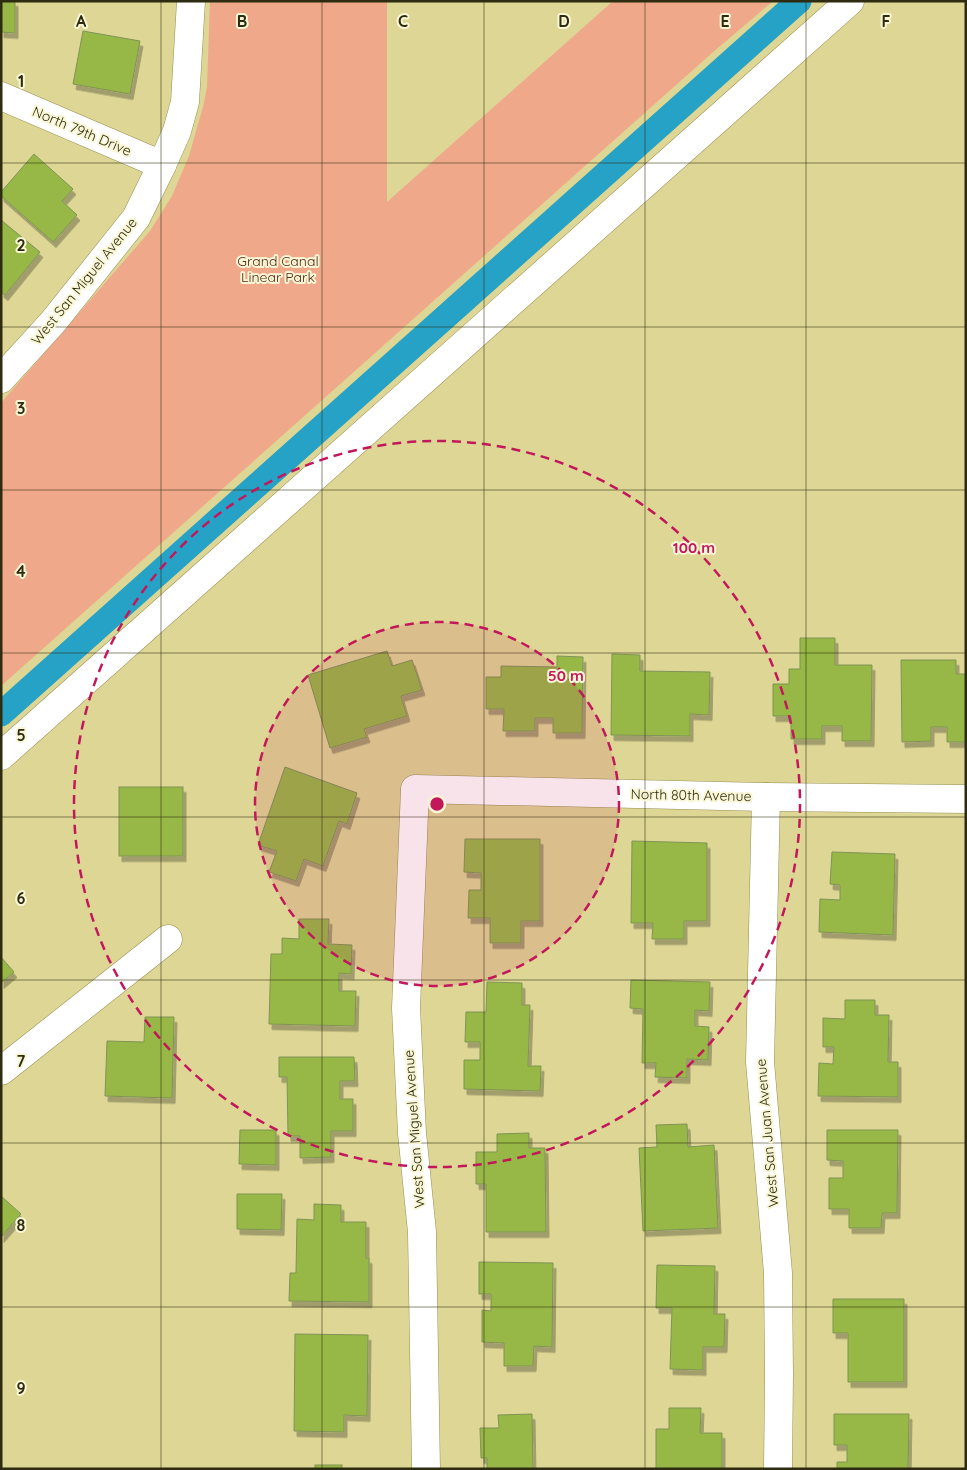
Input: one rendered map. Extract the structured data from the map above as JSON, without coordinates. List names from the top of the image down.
{
  "streets": {
    "street": [
      "North 79th Drive",
      "West San Miguel Avenue",
      "North 80th Avenue",
      "West San Juan Avenue"
    ]
  },
  "crossings": [
    ["North 79th Drive", "West San Miguel Avenue"],
    ["West San Miguel Avenue", "North 80th Avenue"],
    ["North 80th Avenue", "West San Juan Avenue"]
  ],
  "parks": ["Grand Canal Linear Park"],
  "grid": {
    "columns": [
      "A",
      "B",
      "C",
      "D",
      "E",
      "F"
    ],
    "rows": [
      "1",
      "2",
      "3",
      "4",
      "5",
      "6",
      "7",
      "8",
      "9"
    ]
  },
  "rings": ["100 m", "50 m"]
}
